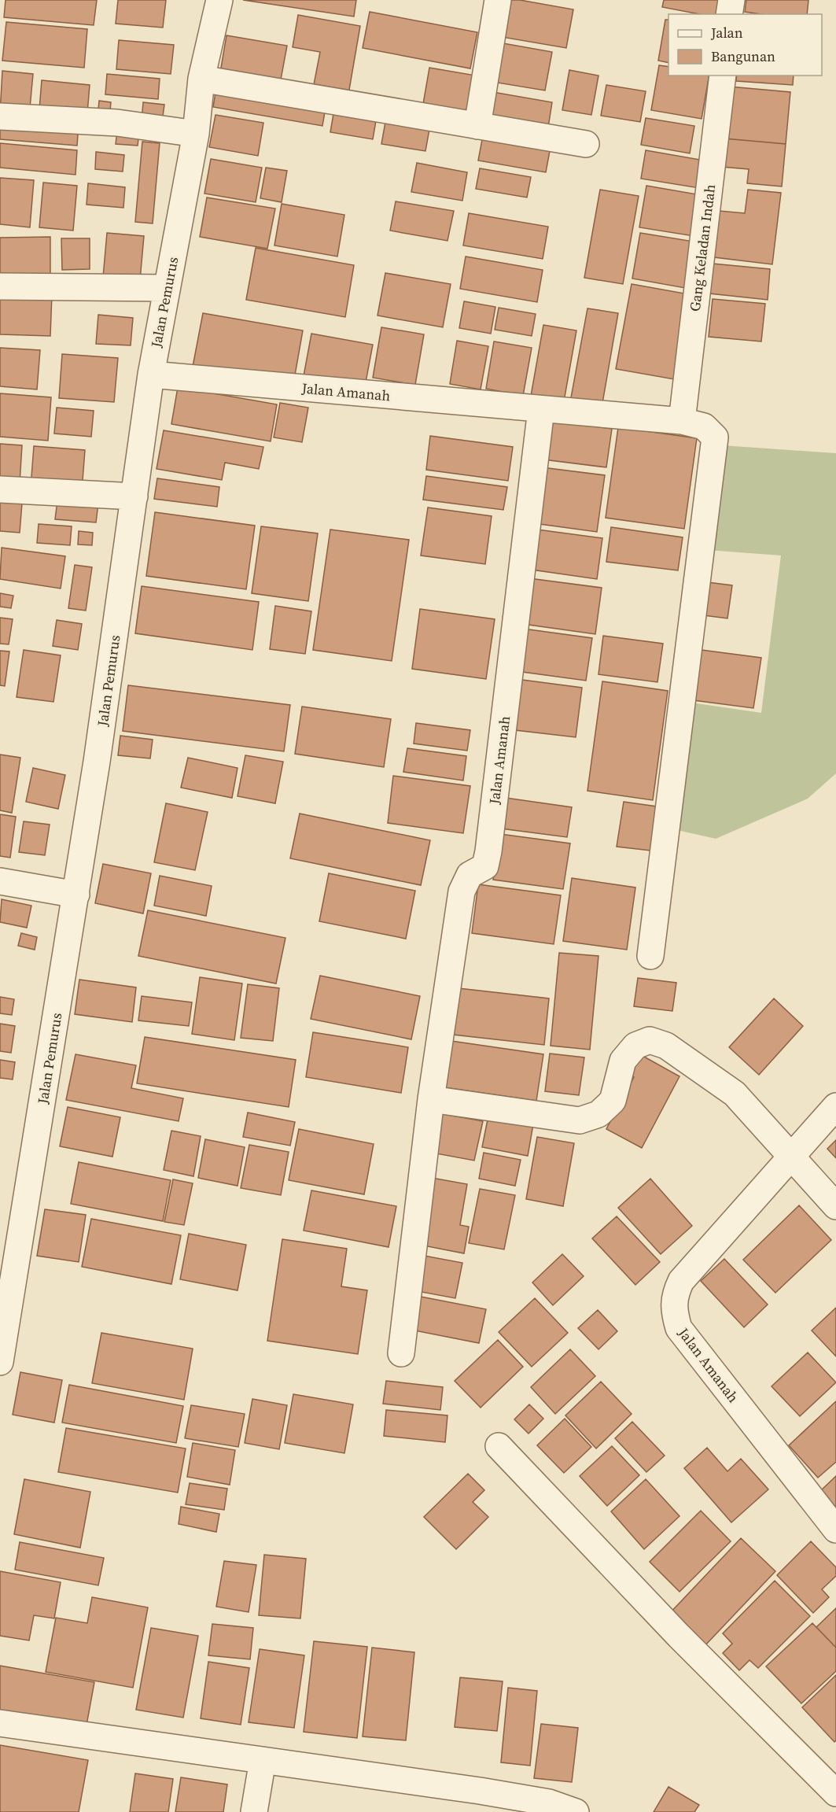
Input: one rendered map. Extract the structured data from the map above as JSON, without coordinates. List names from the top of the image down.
{
  "streets": {
    "street": ["Gang Keladan Indah", "Jalan Pemurus", "Jalan Amanah"]
  },
  "crossings": [
    ["Gang Keladan Indah", "Jalan Amanah"],
    ["Jalan Pemurus", "Jalan Amanah"]
  ],
  "legend": ["Jalan", "Bangunan"]
}
